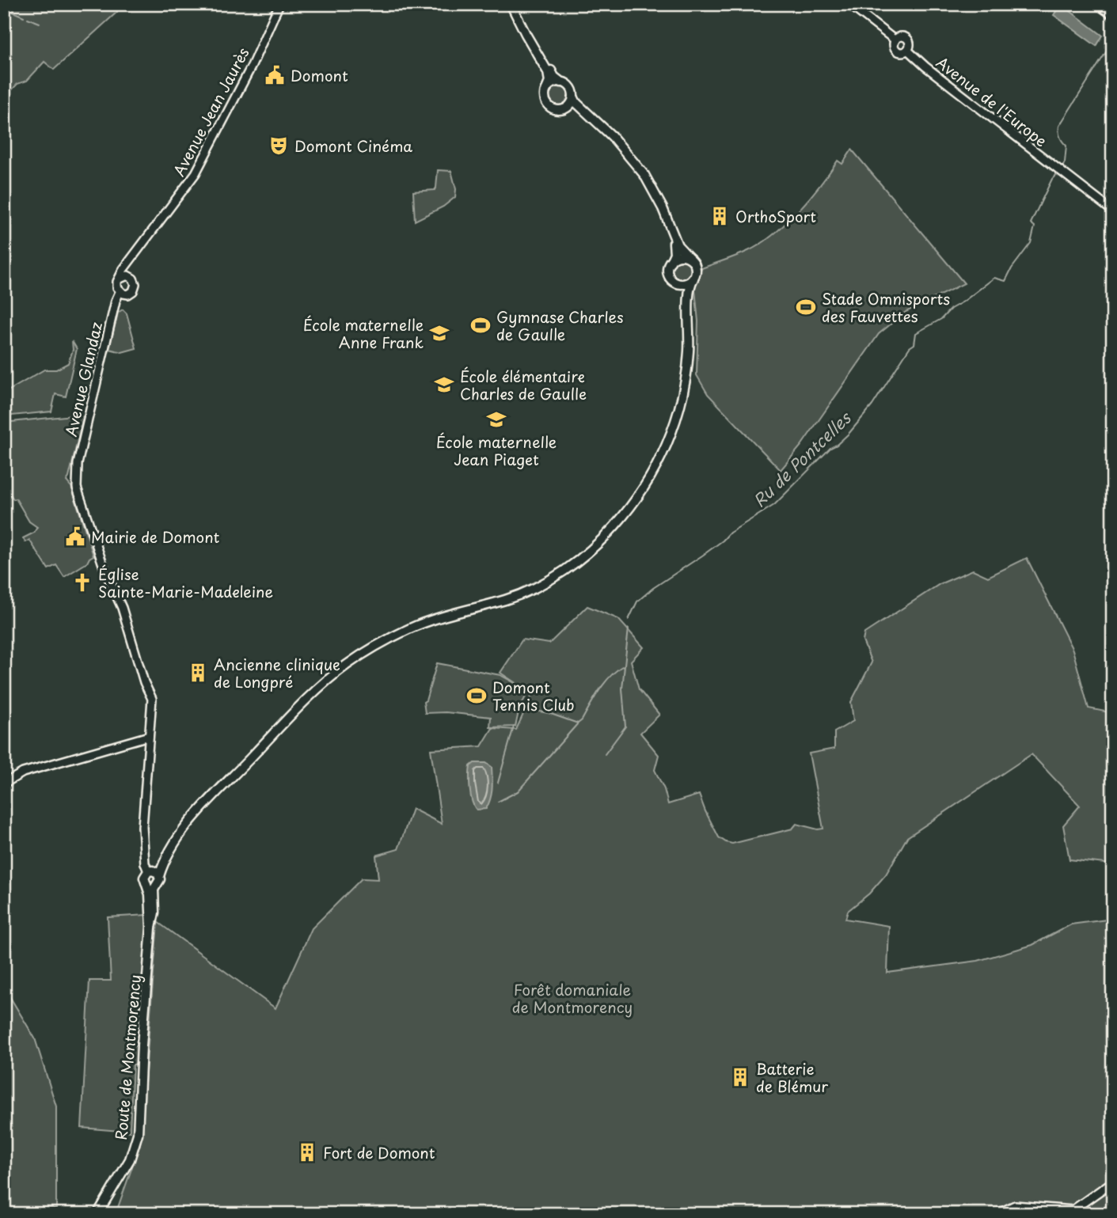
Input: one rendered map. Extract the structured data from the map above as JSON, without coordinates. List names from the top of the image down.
{
  "streets": {
    "main road": ["Route de Montmorency"],
    "street": ["Avenue de l'Europe", "Avenue Jean Jaurès", "Avenue Glandaz"]
  },
  "crossings": [
    ["Avenue Jean Jaurès", "Avenue Glandaz"]
  ],
  "water": ["Ru de Pontcelles"],
  "parks": ["Forêt domaniale de Montmorency"],
  "places": {
    "public building": ["Domont", "Mairie de Domont"],
    "theatre": ["Domont Cinéma"],
    "building": [
      "OrthoSport",
      "Ancienne clinique de Longpré",
      "Batterie de Blémur",
      "Fort de Domont"
    ],
    "sports": ["Stade Omnisports des Fauvettes", "Gymnase Charles de Gaulle", "Domont Tennis Club"],
    "school or university": ["École maternelle Anne Frank", "École élémentaire Charles de Gaulle", "École maternelle Jean Piaget"],
    "church": ["Église Sainte-Marie-Madeleine"]
  }
}
